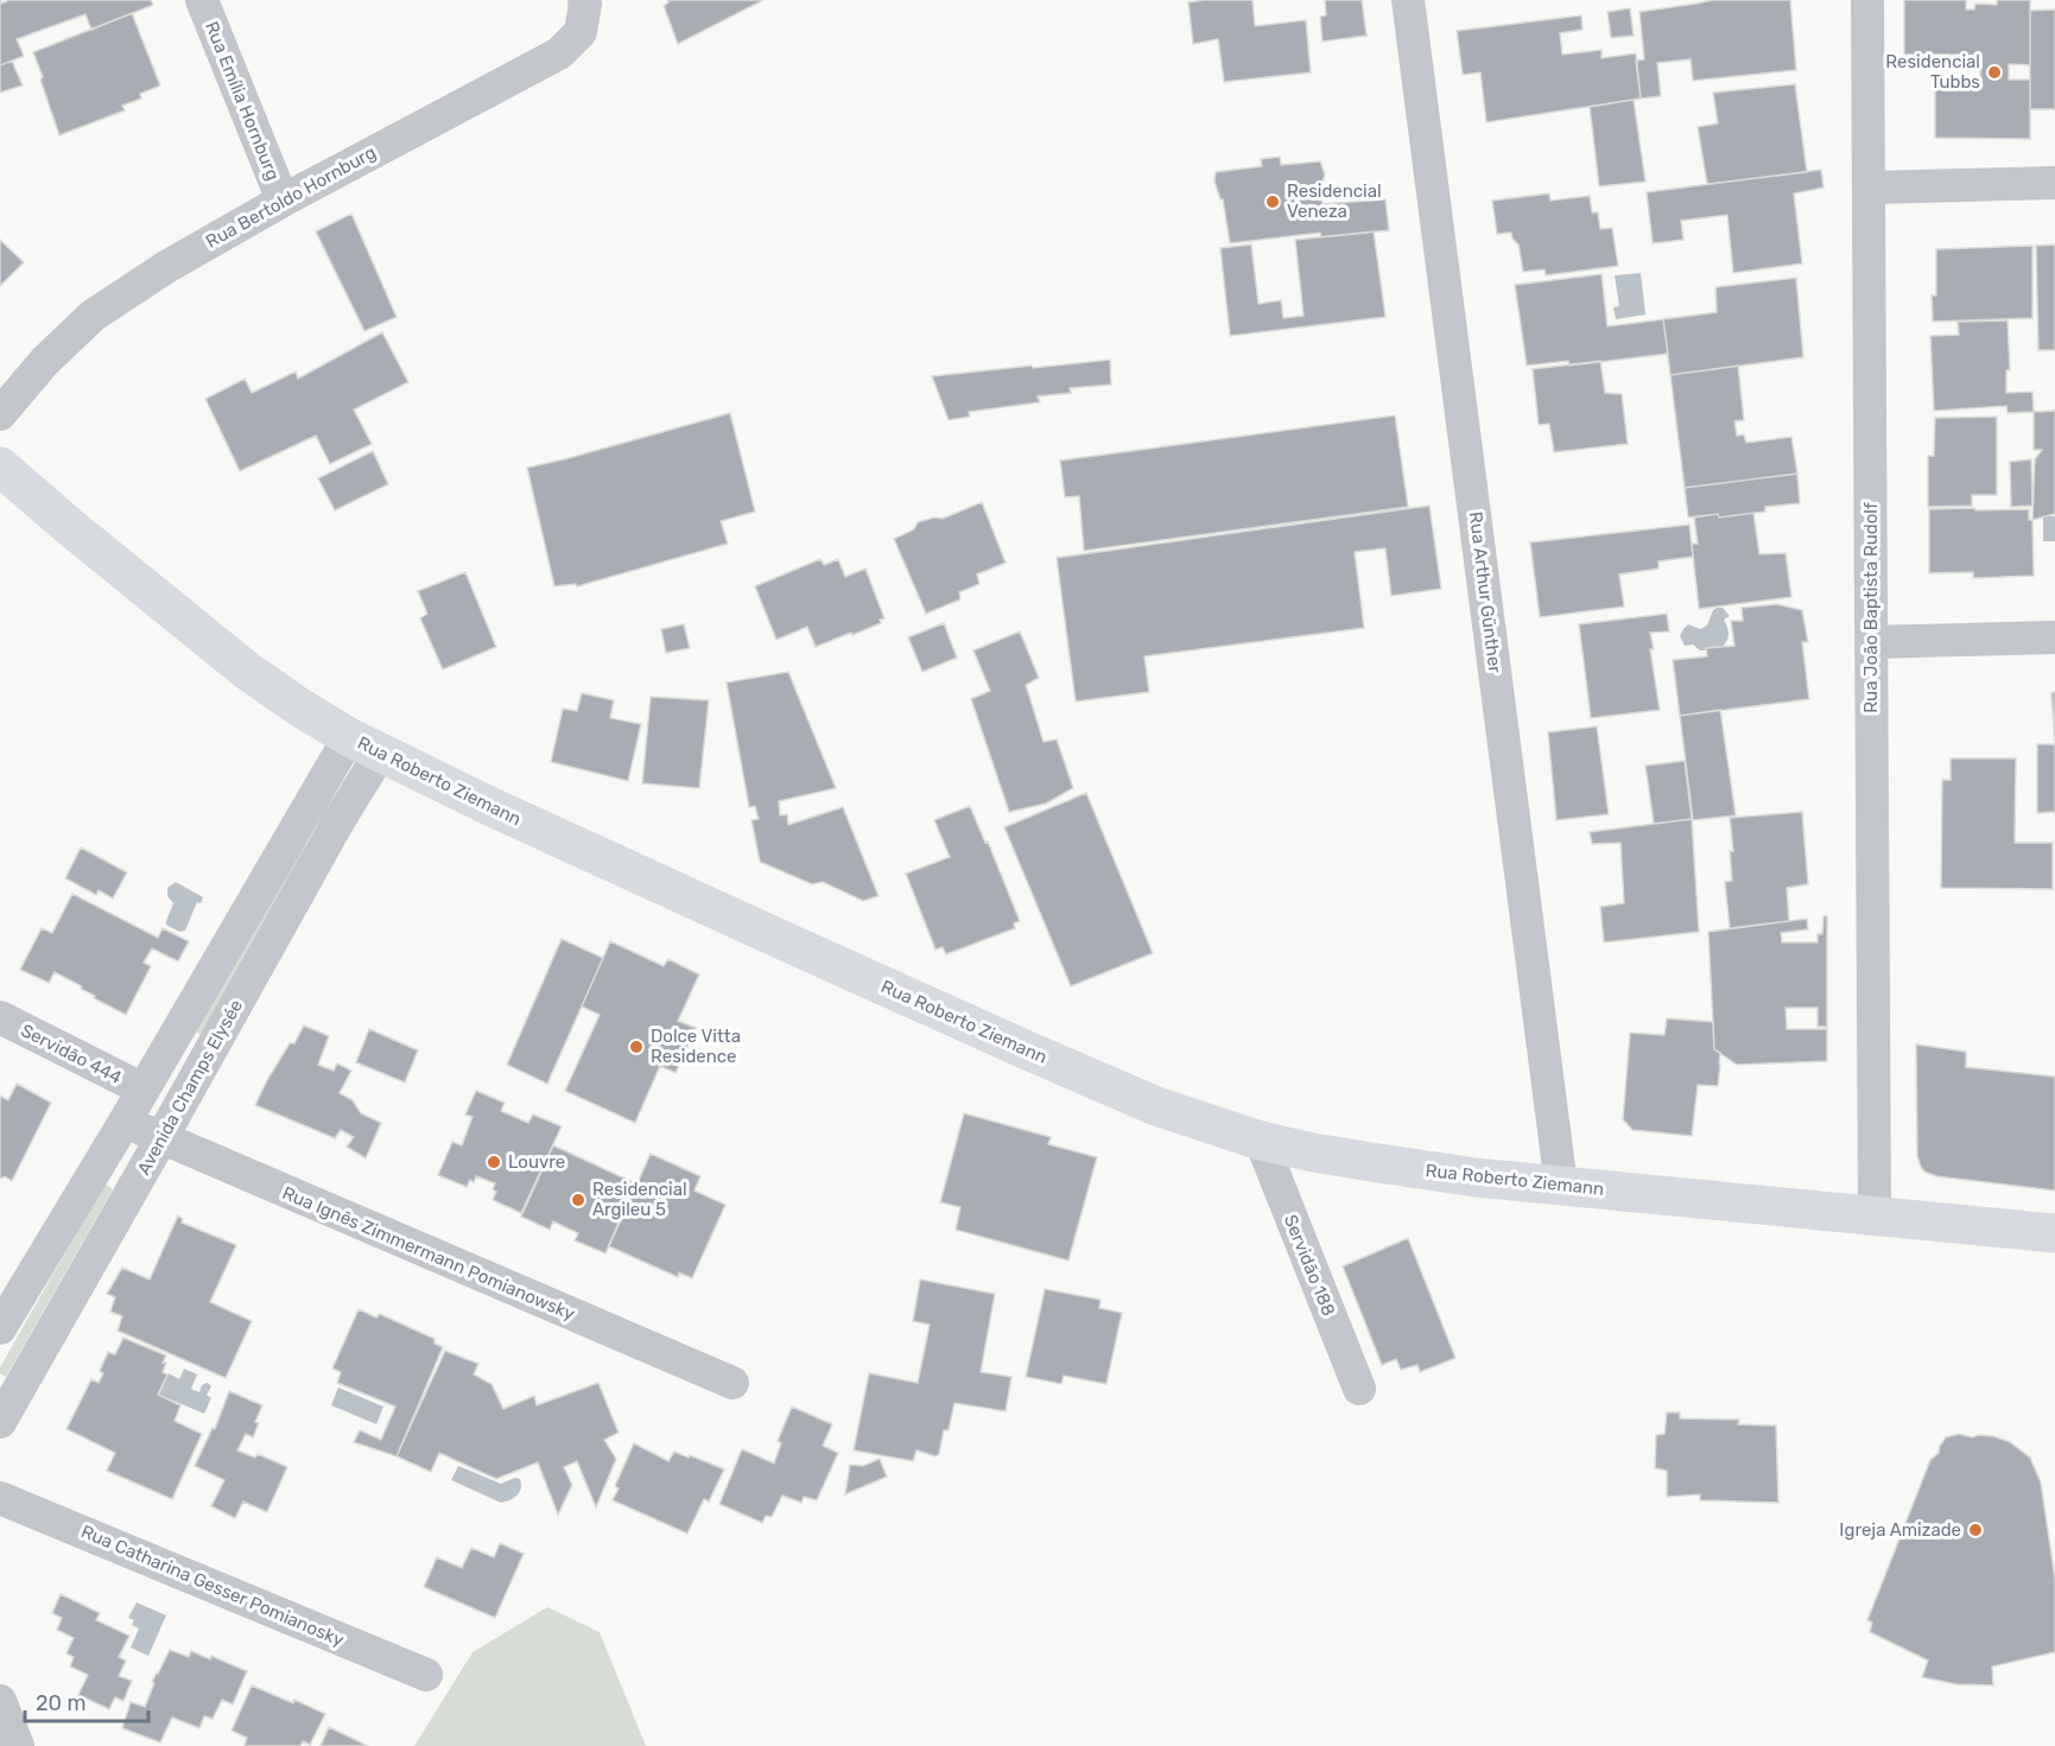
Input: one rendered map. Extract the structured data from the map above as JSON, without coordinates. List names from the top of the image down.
{
  "streets": {
    "main road": ["Rua Roberto Ziemann"],
    "street": [
      "Rua Emília Hornburg",
      "Rua Bertoldo Hornburg",
      "Rua Arthur Günther",
      "Rua João Baptista Rudolf",
      "Servidão 444",
      "Avenida Champs Elysée",
      "Rua Ignês Zimmermann Pomianowsky",
      "Servidão 188",
      "Rua Catharina Gesser Pomianosky"
    ]
  },
  "crossings": [
    ["Rua Emília Hornburg", "Rua Bertoldo Hornburg"],
    ["Rua Arthur Günther", "Rua Roberto Ziemann"],
    ["Rua João Baptista Rudolf", "Rua Roberto Ziemann"],
    ["Rua Roberto Ziemann", "Avenida Champs Elysée"],
    ["Rua Roberto Ziemann", "Servidão 188"],
    ["Servidão 444", "Avenida Champs Elysée"],
    ["Avenida Champs Elysée", "Rua Ignês Zimmermann Pomianowsky"]
  ],
  "places": [
    "Residencial Tubbs",
    "Residencial Veneza",
    "Dolce Vitta Residence",
    "Louvre",
    "Residencial Argileu 5",
    "Igreja Amizade"
  ],
  "scale_bar": "20 m"
}
